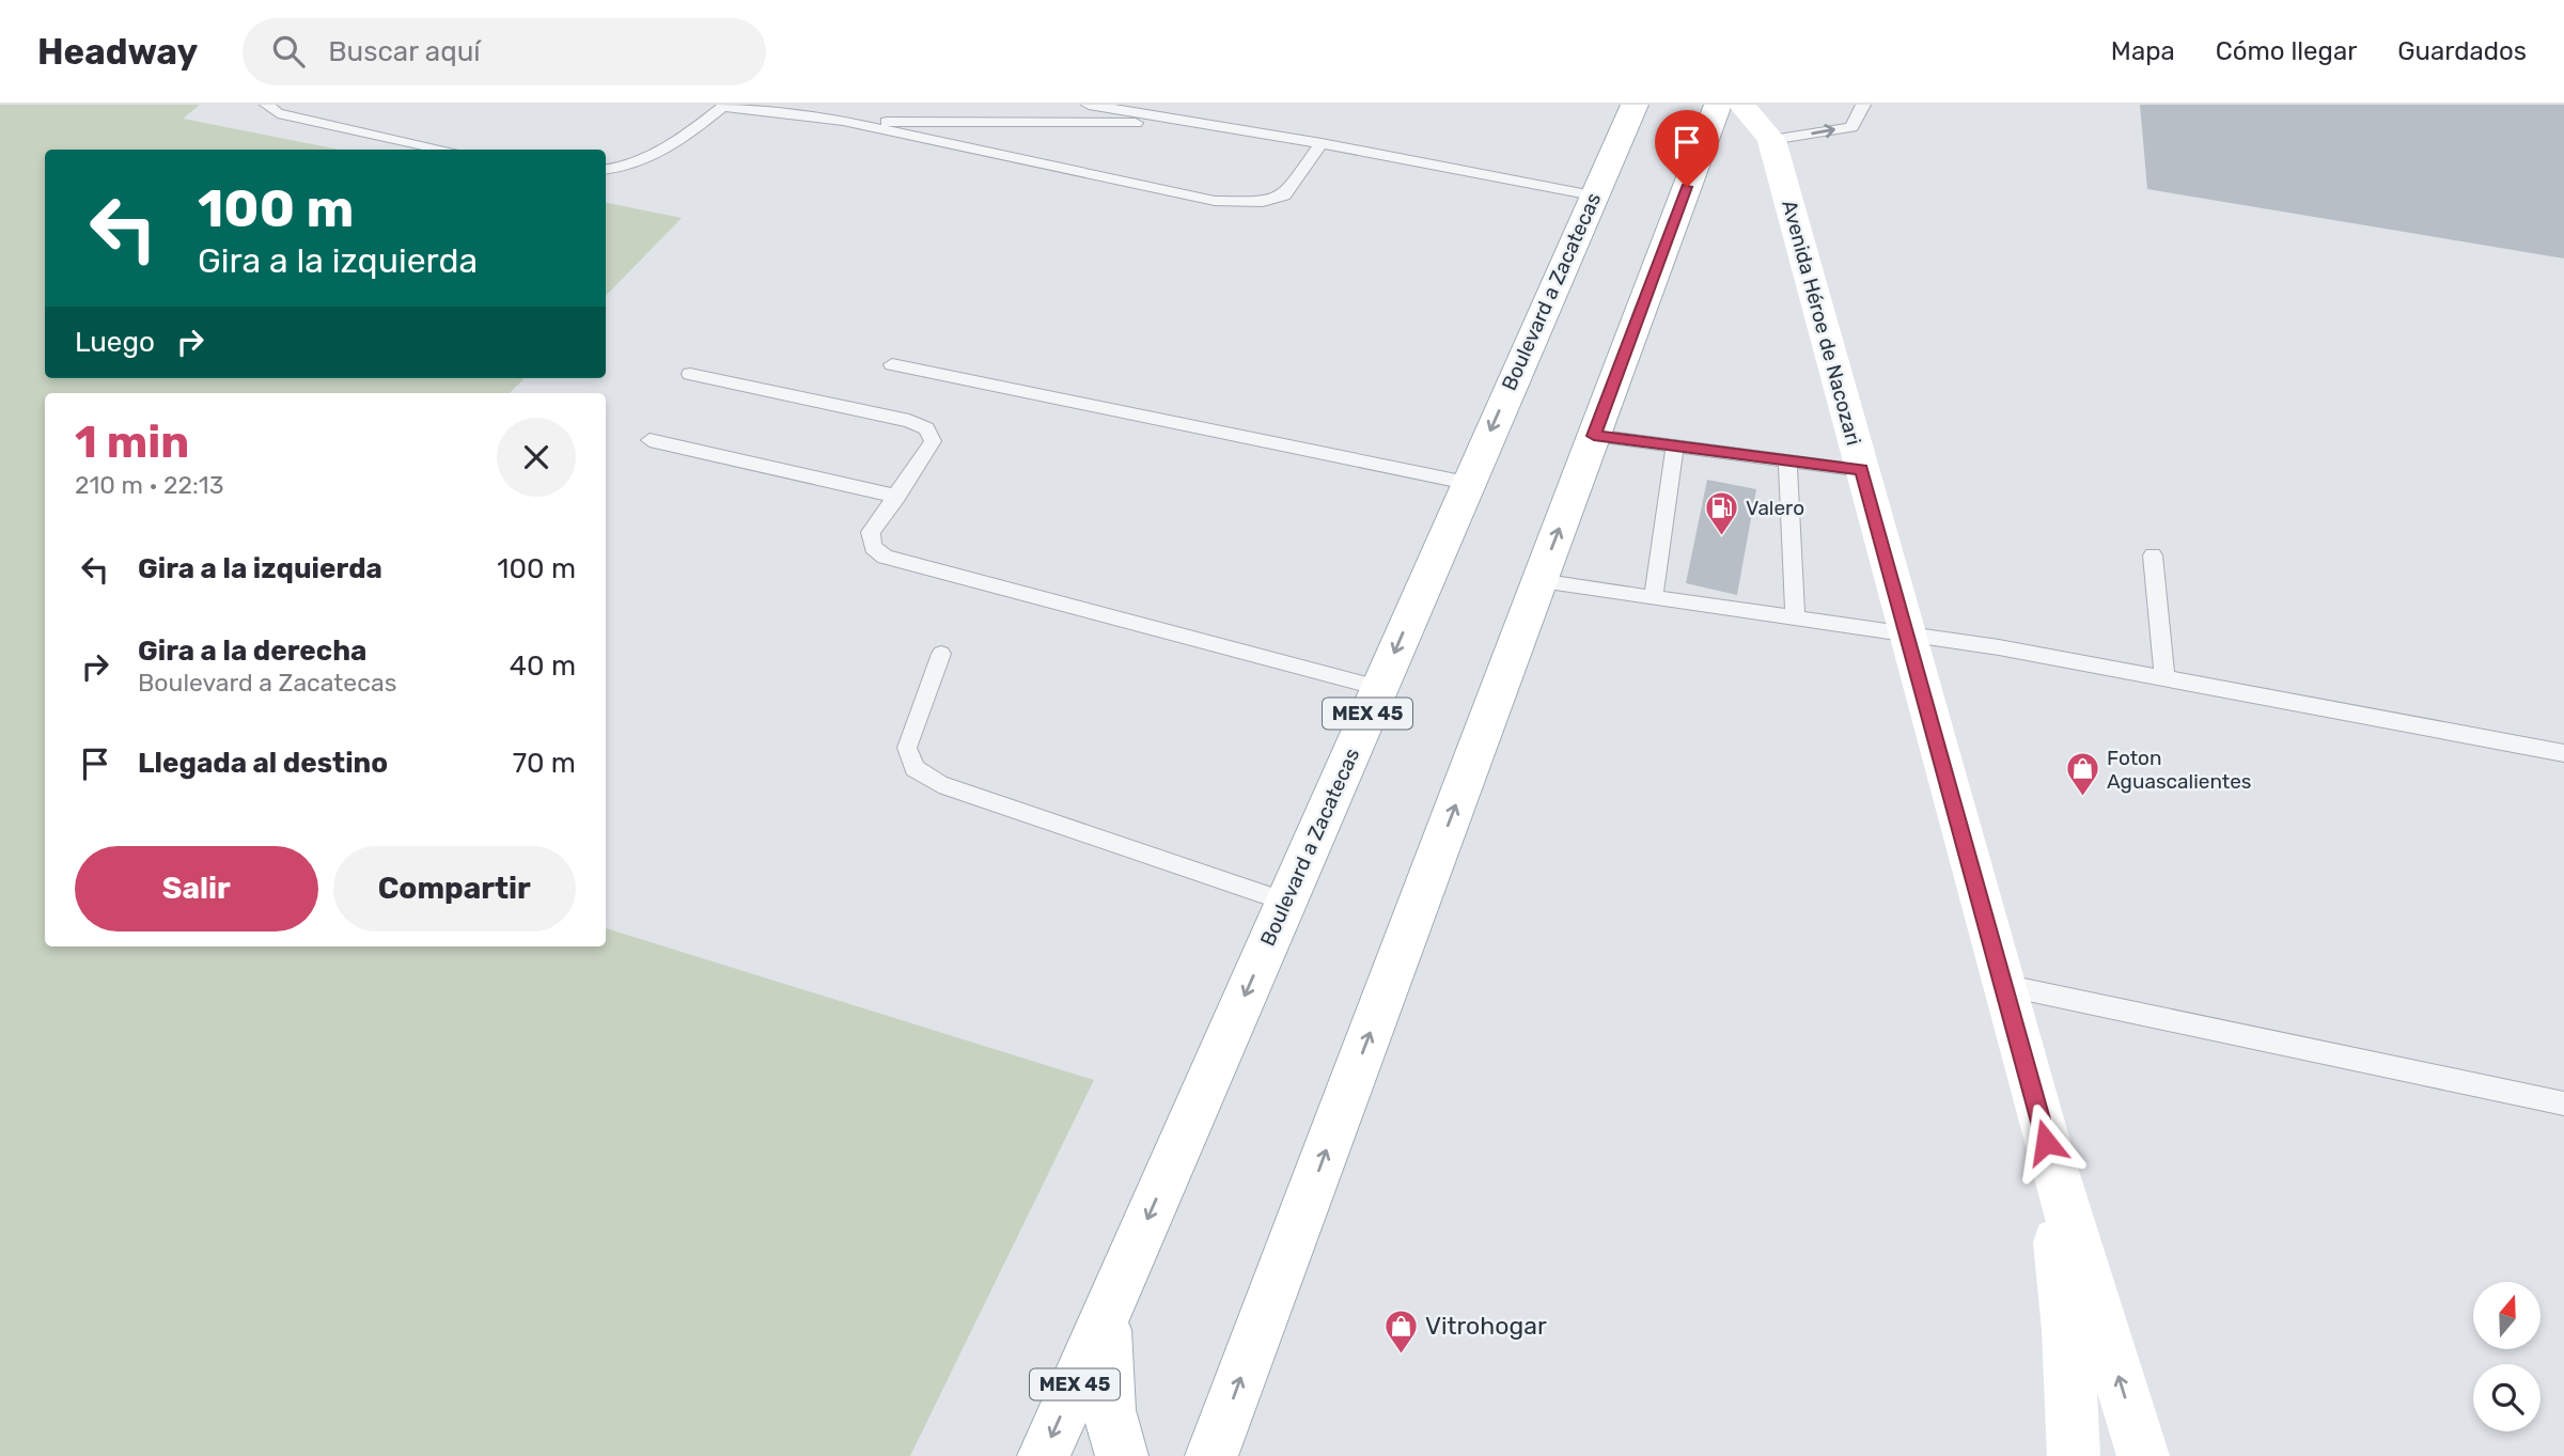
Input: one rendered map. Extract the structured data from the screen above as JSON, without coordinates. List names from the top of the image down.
{
  "streets": {
    "main road": ["Boulevard a Zacatecas", "Avenida Héroe de Nacozari", "MEX 45"]
  },
  "places": {
    "fuel station": ["Valero"],
    "shop": ["Foton Aguascalientes", "Vitrohogar"]
  },
  "north": "top",
  "page": {
    "header": "Headway",
    "search": "Buscar aquí",
    "nav": ["Mapa", "Cómo llegar", "Guardados"],
    "turn": ["100 m", "Gira a la izquierda"],
    "then": "Luego",
    "heading": ["1 min", "210 m · 22:13"],
    "list": [
      {
        "name": "Gira a la izquierda",
        "value": "100 m"
      },
      {
        "name": "Gira a la derecha",
        "note": "Boulevard a Zacatecas",
        "value": "40 m"
      },
      {
        "name": "Llegada al destino",
        "value": "70 m"
      }
    ],
    "buttons": ["Salir", "Compartir"]
  }
}
